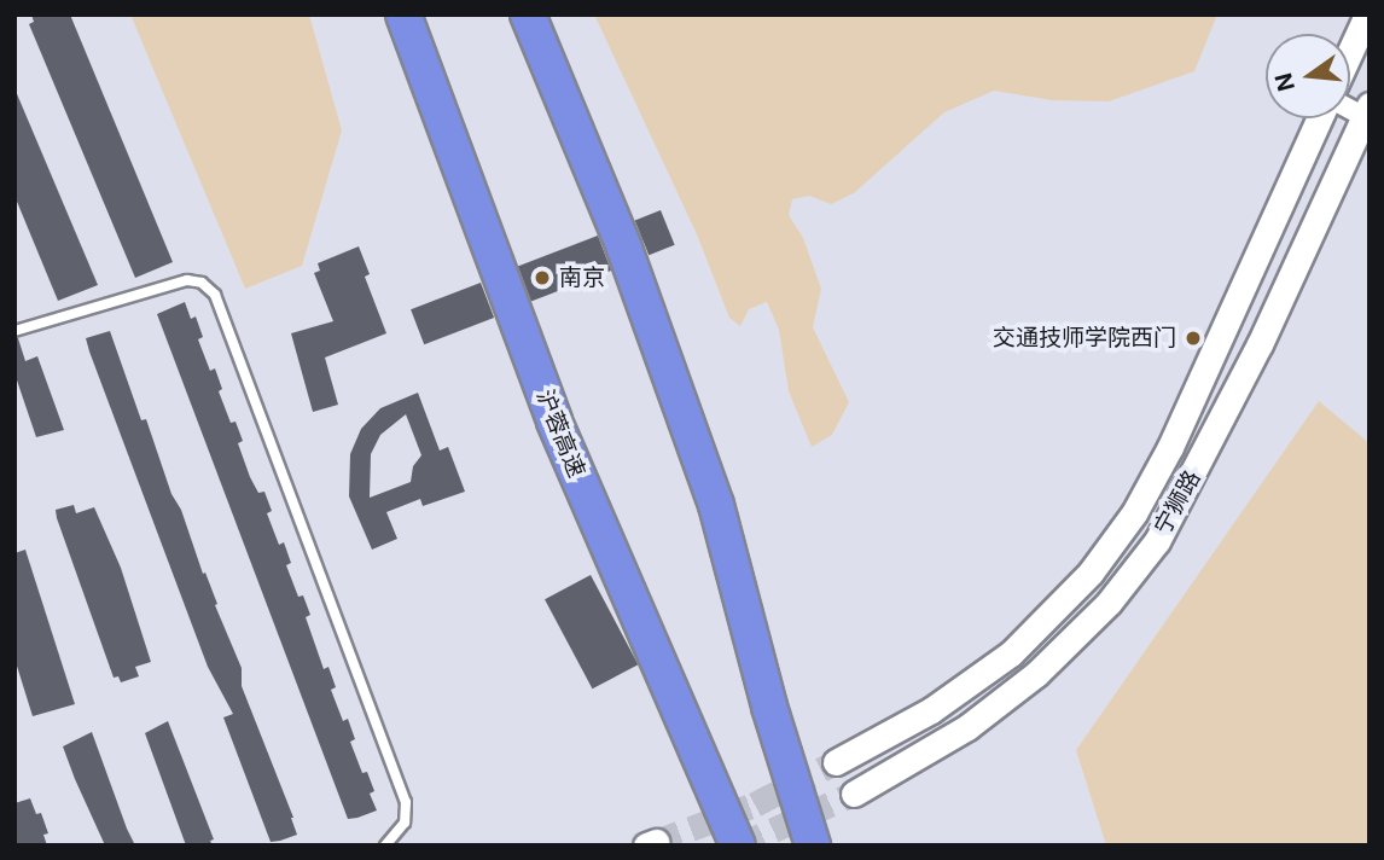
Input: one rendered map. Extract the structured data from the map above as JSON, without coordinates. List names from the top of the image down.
{
  "streets": {
    "highway": ["沪蓉高速"],
    "main road": ["宁狮路"]
  },
  "places": ["南京", "交通技师学院西门"],
  "north": "left"
}
